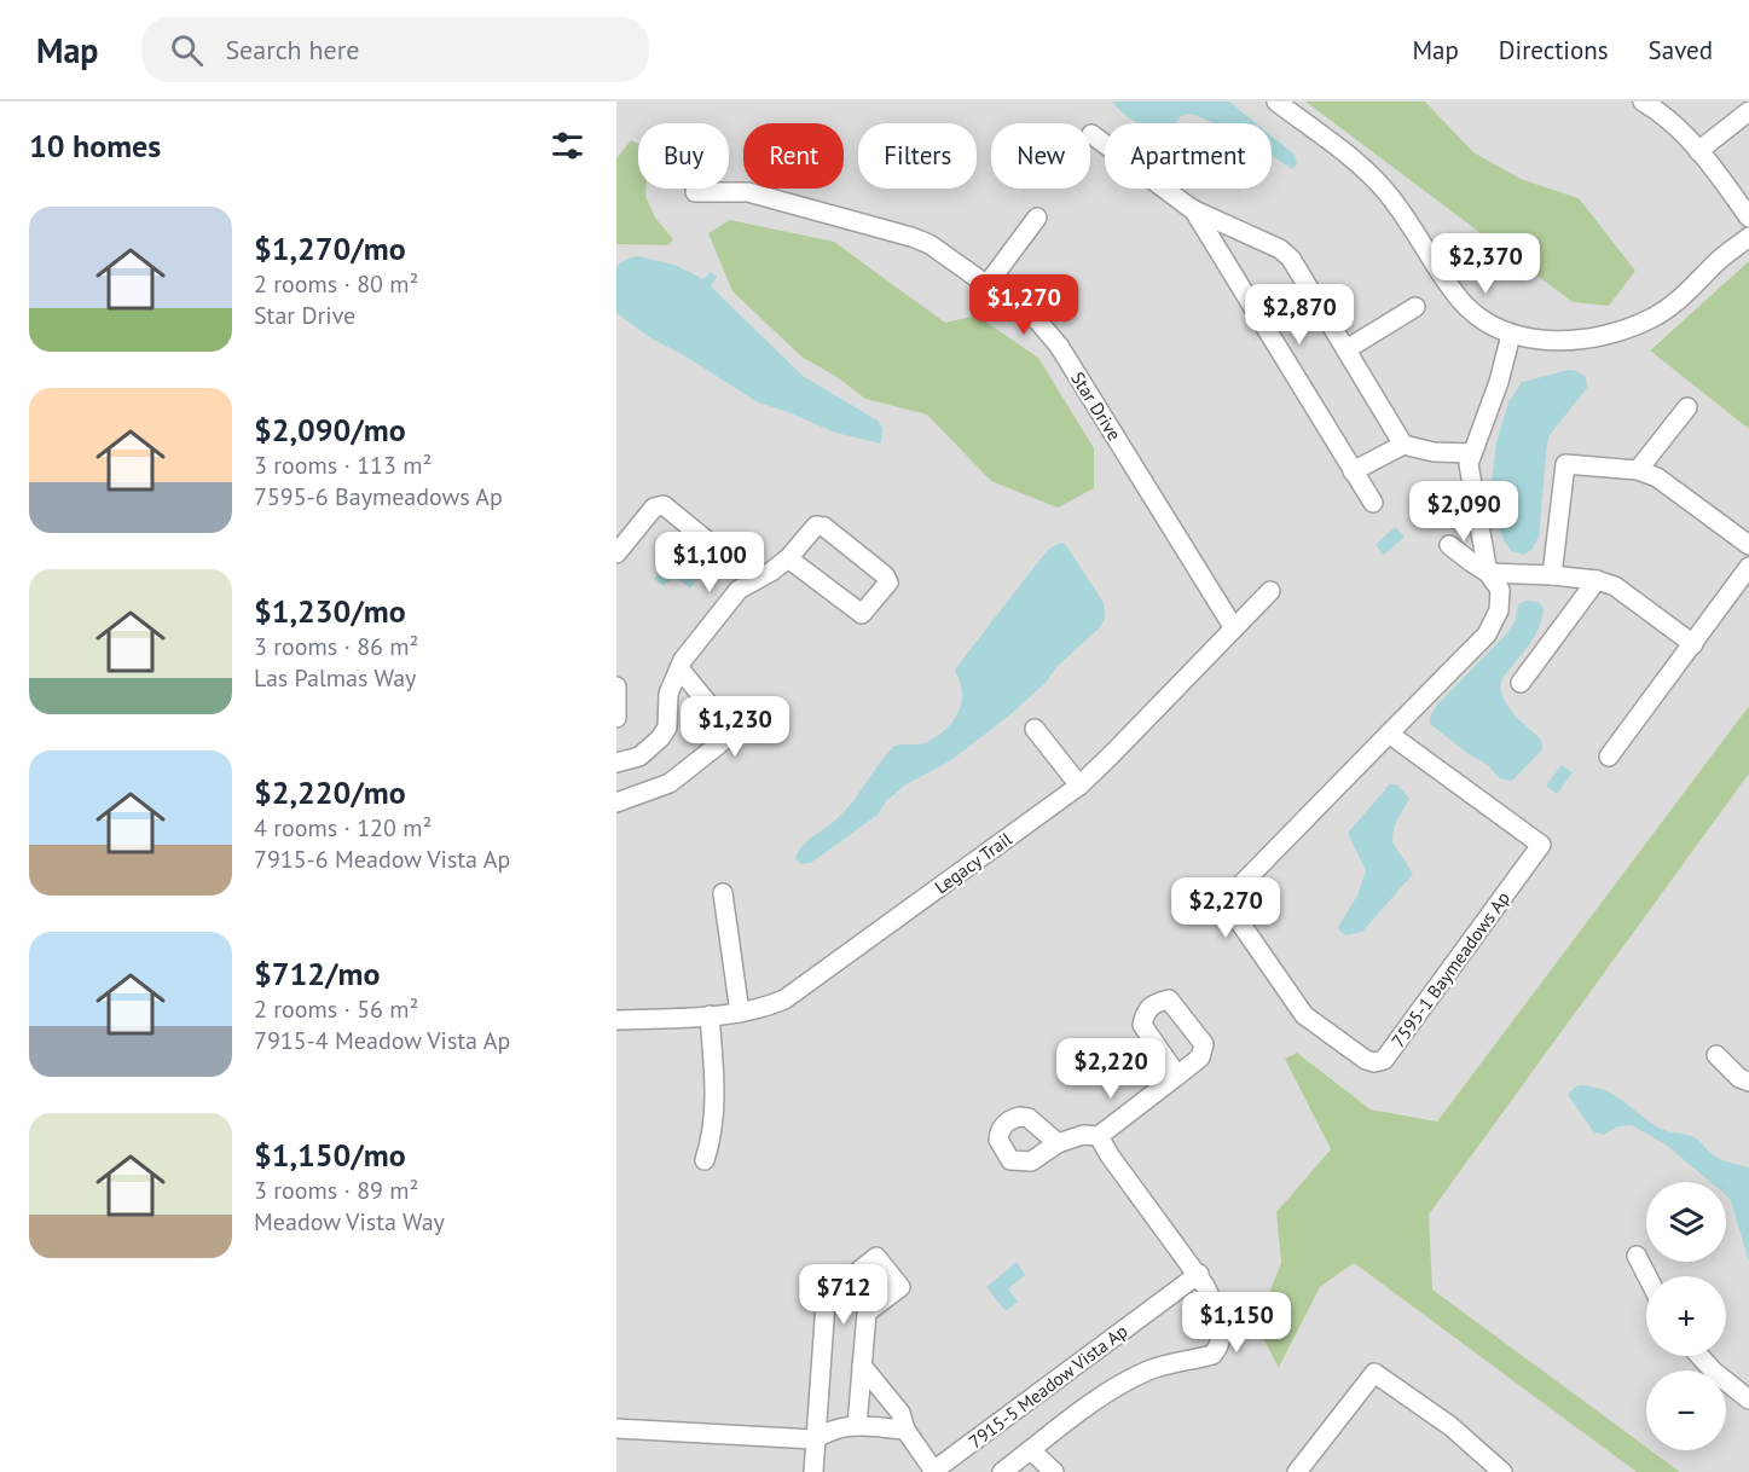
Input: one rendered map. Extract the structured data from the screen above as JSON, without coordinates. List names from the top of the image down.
{
  "streets": {
    "street": [
      "Star Drive",
      "Legacy Trail",
      "7595-1 Baymeadows Ap",
      "7915-5 Meadow Vista Ap"
    ]
  },
  "crossings": [
    ["Star Drive", "Legacy Trail"]
  ],
  "page": {
    "header": "Map",
    "search": "Search here",
    "nav": ["Map", "Directions", "Saved"],
    "heading": "10 homes",
    "chip": [
      "Buy",
      "Rent",
      "Filters",
      "New",
      "Apartment"
    ],
    "list": [
      {
        "name": "$1,270/mo",
        "note": "2 rooms · 80 m² · Star Drive"
      },
      {
        "name": "$2,090/mo",
        "note": "3 rooms · 113 m² · 7595-6 Baymeadows Ap"
      },
      {
        "name": "$1,230/mo",
        "note": "3 rooms · 86 m² · Las Palmas Way"
      },
      {
        "name": "$2,220/mo",
        "note": "4 rooms · 120 m² · 7915-6 Meadow Vista Ap"
      },
      {
        "name": "$712/mo",
        "note": "2 rooms · 56 m² · 7915-4 Meadow Vista Ap"
      },
      {
        "name": "$1,150/mo",
        "note": "3 rooms · 89 m² · Meadow Vista Way"
      }
    ],
    "price": [
      "$2,370",
      "$1,270",
      "$2,870",
      "$2,090",
      "$1,100",
      "$1,230",
      "$2,270",
      "$2,220",
      "$712",
      "$1,150"
    ],
    "map_buttons": ["+", "−"]
  }
}
